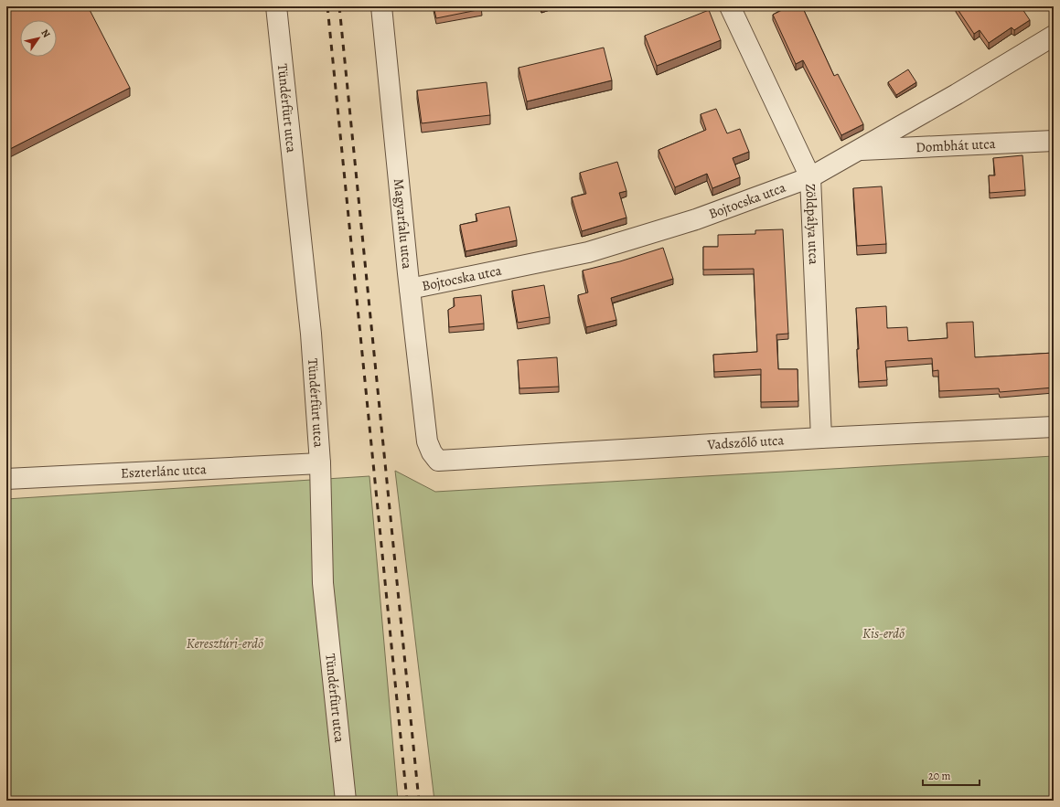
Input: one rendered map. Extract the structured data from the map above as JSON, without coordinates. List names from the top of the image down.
{
  "streets": {
    "street": [
      "Tündérfürt utca",
      "Dombhát utca",
      "Bojtocska utca",
      "Magyarfalu utca",
      "Zöldpálya utca",
      "Vadszőlő utca",
      "Eszterlánc utca"
    ]
  },
  "crossings": [
    ["Tündérfürt utca", "Eszterlánc utca"],
    ["Dombhát utca", "Bojtocska utca"],
    ["Bojtocska utca", "Magyarfalu utca"],
    ["Bojtocska utca", "Zöldpálya utca"],
    ["Magyarfalu utca", "Vadszőlő utca"],
    ["Zöldpálya utca", "Vadszőlő utca"]
  ],
  "parks": ["Kis-erdő", "Keresztúri-erdő"],
  "scale_bar": "20 m",
  "north": "top right"
}
